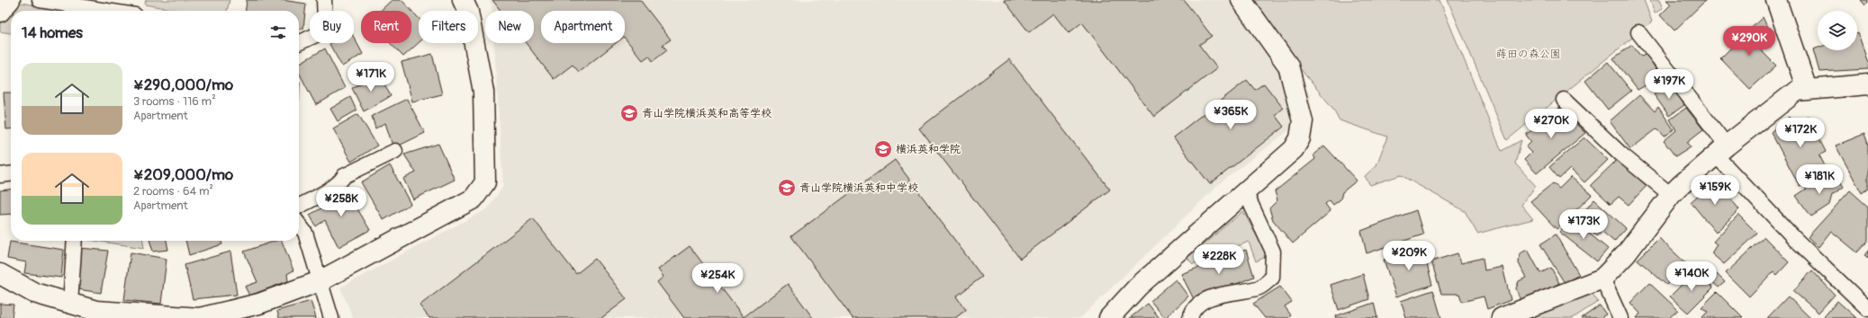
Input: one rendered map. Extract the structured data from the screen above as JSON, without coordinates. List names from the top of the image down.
{
  "parks": ["蒔田の森公園"],
  "places": {
    "school or university": ["青山学院横浜英和高等学校", "横浜英和学院", "青山学院横浜英和中学校"]
  },
  "page": {
    "chip": [
      "Buy",
      "Rent",
      "Filters",
      "New",
      "Apartment"
    ],
    "heading": "14 homes",
    "price": [
      "¥290K",
      "¥171K",
      "¥197K",
      "¥365K",
      "¥270K",
      "¥172K",
      "¥181K",
      "¥159K",
      "¥258K",
      "¥173K",
      "¥209K",
      "¥228K",
      "¥140K",
      "¥254K"
    ],
    "list": [
      {
        "name": "¥290,000/mo",
        "note": "3 rooms · 116 m² · Apartment"
      },
      {
        "name": "¥209,000/mo",
        "note": "2 rooms · 64 m² · Apartment"
      }
    ]
  }
}
